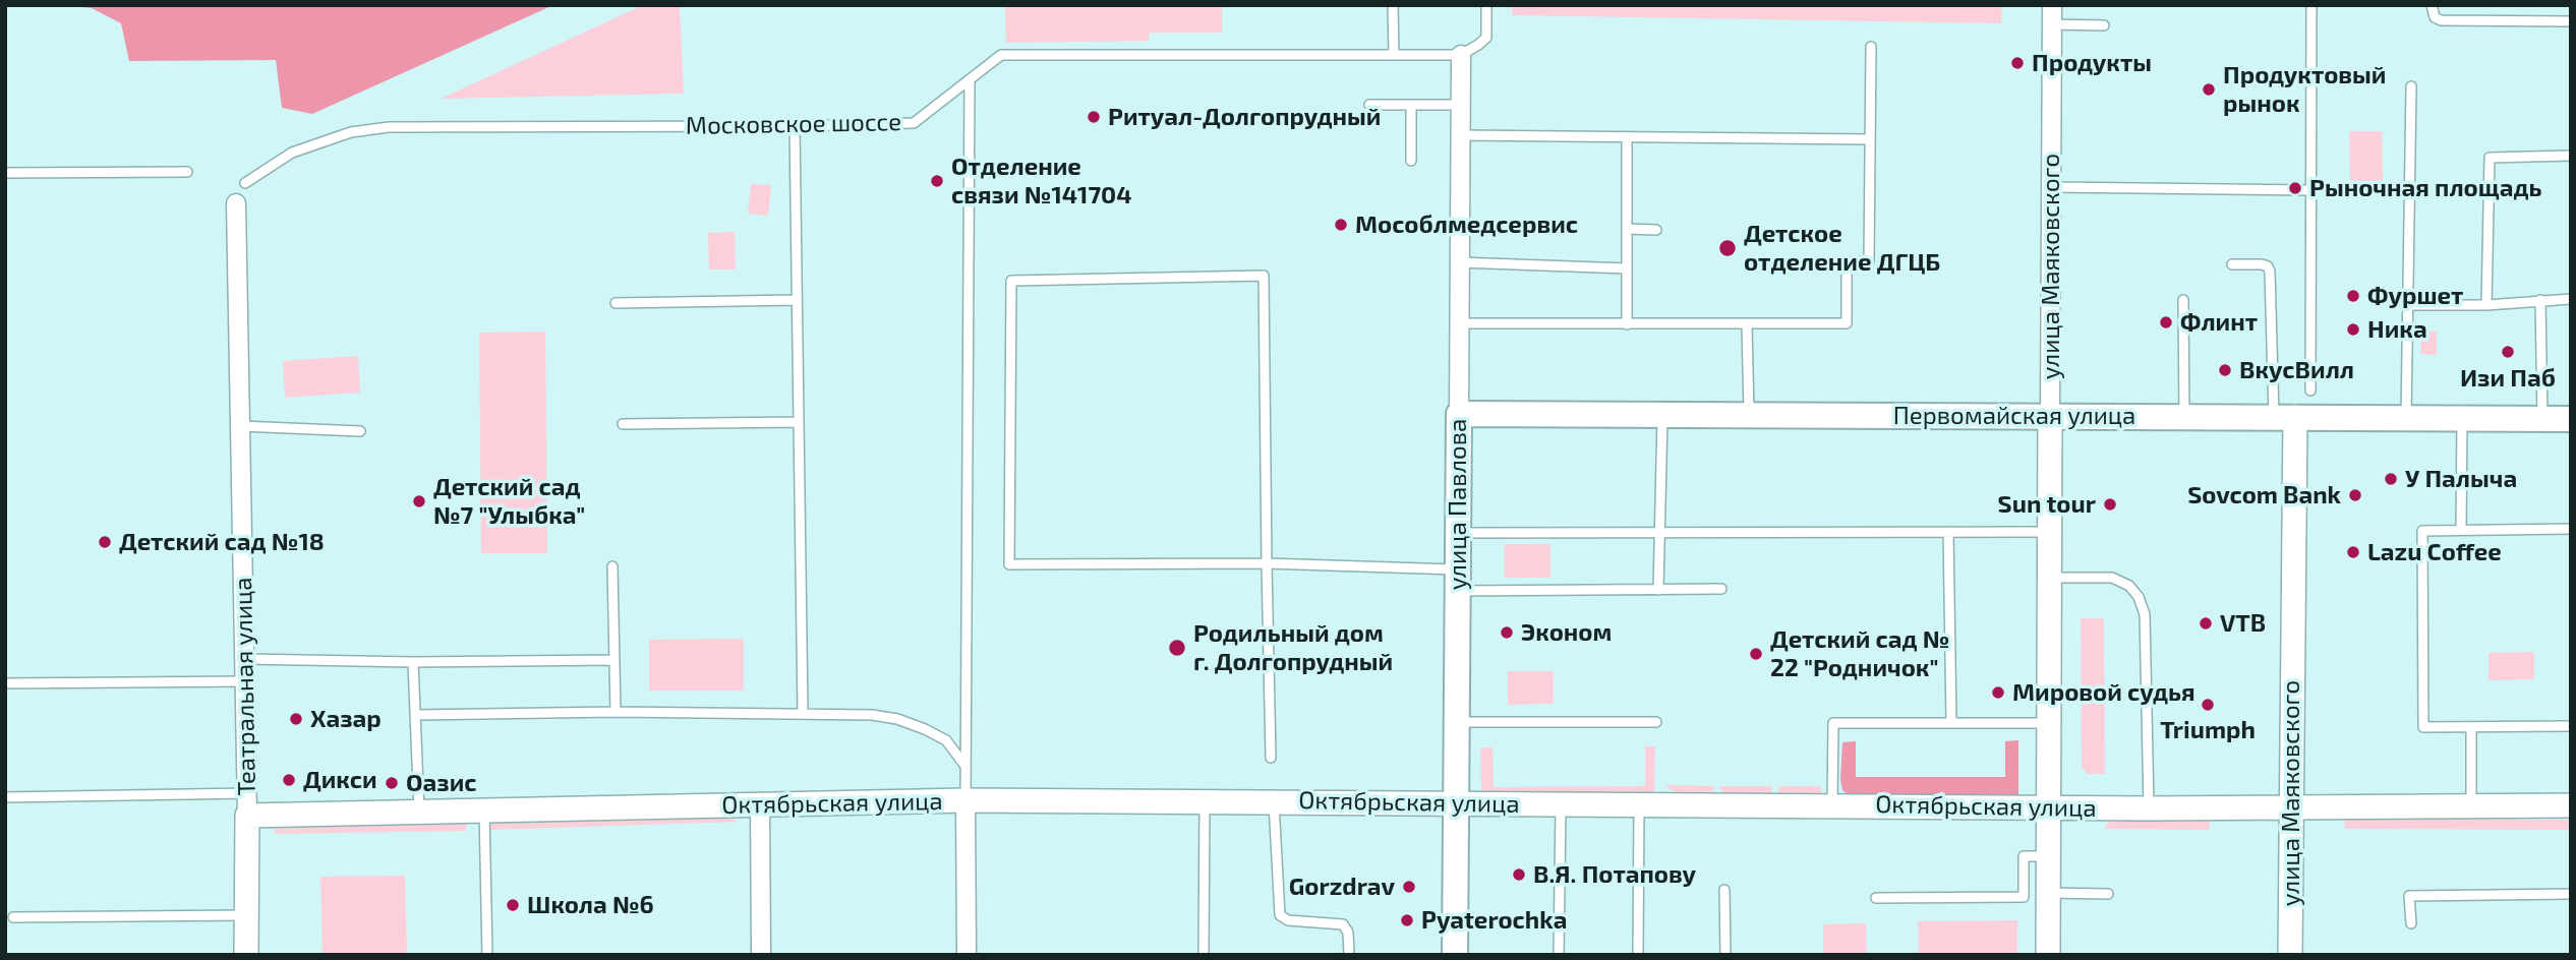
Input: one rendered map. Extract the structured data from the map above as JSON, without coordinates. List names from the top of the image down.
{
  "streets": {
    "main road": ["Первомайская улица", "улица Павлова"],
    "street": ["улица Маяковского", "Театральная улица", "Октябрьская улица"],
    "lane": ["Московское шоссе"]
  },
  "crossings": [
    ["Московское шоссе", "улица Павлова"],
    ["улица Маяковского", "Первомайская улица"],
    ["улица Маяковского", "Октябрьская улица"],
    ["Первомайская улица", "улица Павлова"],
    ["улица Павлова", "Октябрьская улица"],
    ["Театральная улица", "Октябрьская улица"]
  ],
  "places": [
    "Продукты",
    "Продуктовый рынок",
    "Ритуал-Долгопрудный",
    "Отделение связи №141704",
    "Рыночная площадь",
    "Мособлмедсервис",
    "Детское отделение ДГЦБ",
    "Фуршет",
    "Флинт",
    "Ника",
    "Изи Паб",
    "ВкусВилл",
    "У Палыча",
    "Sovcom Bank",
    "Детский сад №7 \"Улыбка\"",
    "Sun tour",
    "Детский сад №18",
    "Lazu Coffee",
    "VTB",
    "Эконом",
    "Родильный дом г. Долгопрудный",
    "Детский сад № 22 \"Родничок\"",
    "Мировой судья",
    "Triumph",
    "Хазар",
    "Дикси",
    "Оазис",
    "В.Я. Потапову",
    "Gorzdrav",
    "Школа №6",
    "Pyaterochka"
  ]
}
